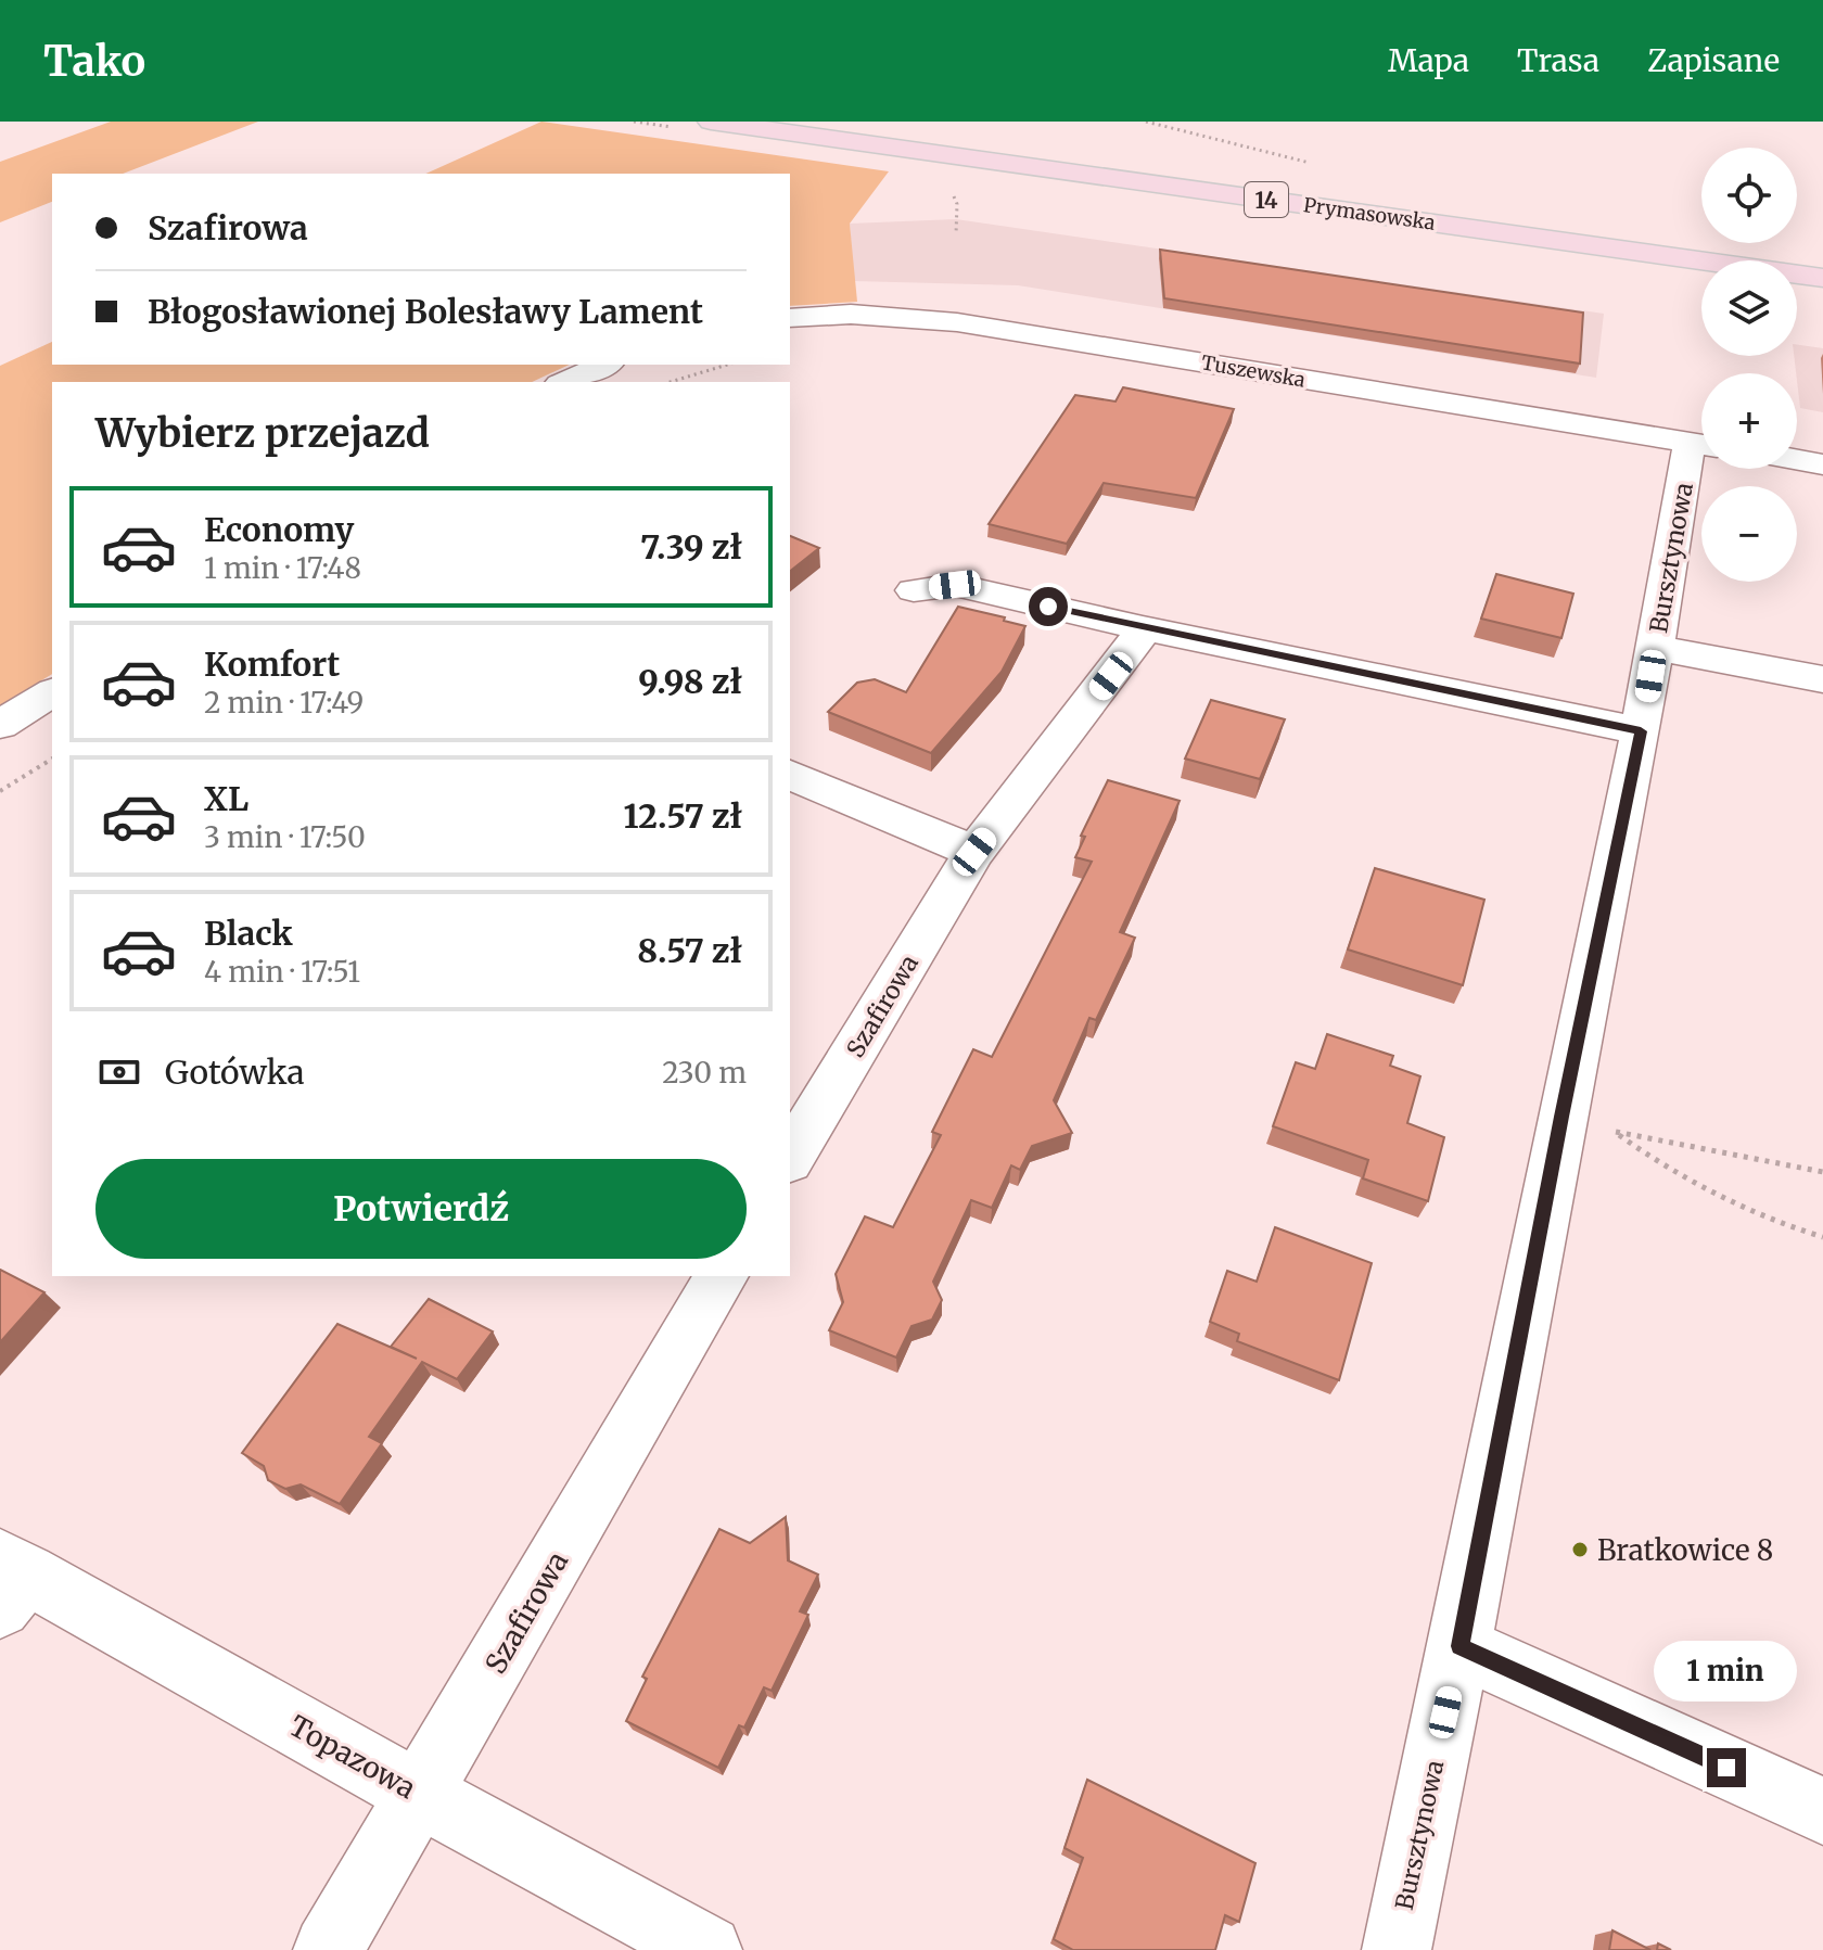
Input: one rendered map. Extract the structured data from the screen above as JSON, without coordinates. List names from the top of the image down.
{
  "streets": {
    "main road": ["14", "Prymasowska"],
    "street": [
      "Tuszewska",
      "Bursztynowa",
      "Szafirowa",
      "Topazowa"
    ]
  },
  "crossings": [
    ["Szafirowa", "Topazowa"]
  ],
  "places": ["Bratkowice 8"],
  "page": {
    "header": "Tako",
    "nav": ["Mapa", "Trasa", "Zapisane"],
    "map_buttons": ["+", "−"],
    "banner": ["Szafirowa", "Błogosławionej Bolesławy Lament"],
    "heading": "Wybierz przejazd",
    "list": [
      {
        "name": "Economy",
        "note": "1 min · 17:48",
        "value": "7.39 zł"
      },
      {
        "name": "Komfort",
        "note": "2 min · 17:49",
        "value": "9.98 zł"
      },
      {
        "name": "XL",
        "note": "3 min · 17:50",
        "value": "12.57 zł"
      },
      {
        "name": "Black",
        "note": "4 min · 17:51",
        "value": "8.57 zł"
      }
    ],
    "pay": ["Gotówka", "230 m"],
    "buttons": "Potwierdź",
    "bubble": "1 min"
  }
}
